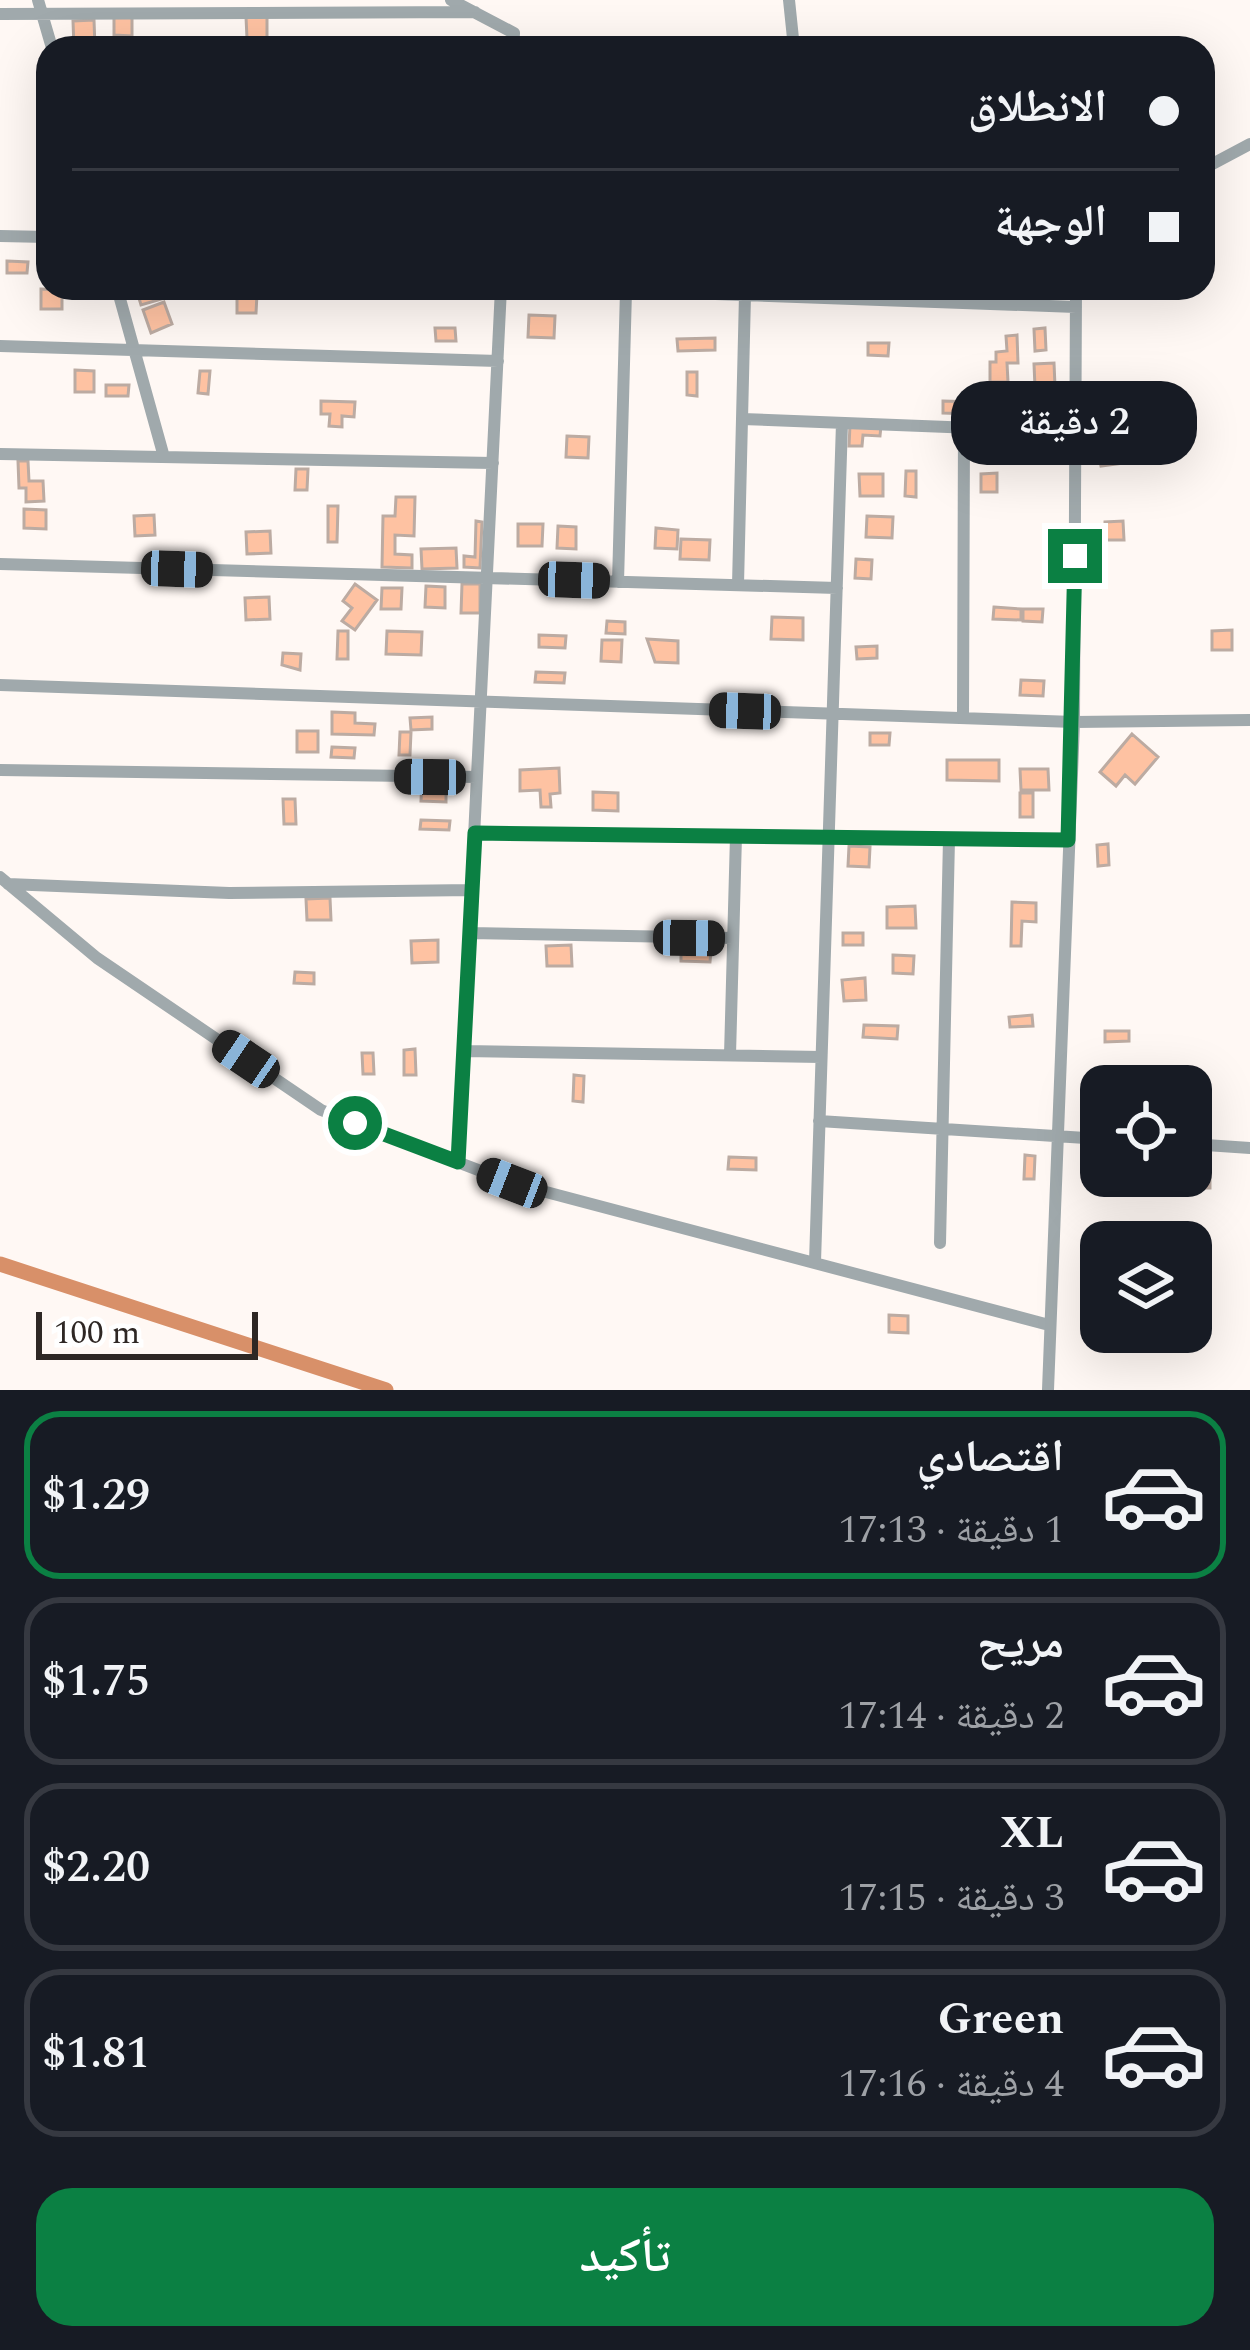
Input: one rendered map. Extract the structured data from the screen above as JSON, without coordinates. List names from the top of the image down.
{
  "scale_bar": "100 m",
  "page": {
    "banner": ["الانطلاق", "الوجهة"],
    "bubble": "2 دقيقة",
    "scale": "100 m",
    "list": [
      {
        "name": "اقتصادي",
        "note": "1 دقيقة · 17:13",
        "value": "$1.29"
      },
      {
        "name": "مريح",
        "note": "2 دقيقة · 17:14",
        "value": "$1.75"
      },
      {
        "name": "XL",
        "note": "3 دقيقة · 17:15",
        "value": "$2.20"
      },
      {
        "name": "Green",
        "note": "4 دقيقة · 17:16",
        "value": "$1.81"
      }
    ],
    "buttons": "تأكيد"
  }
}
